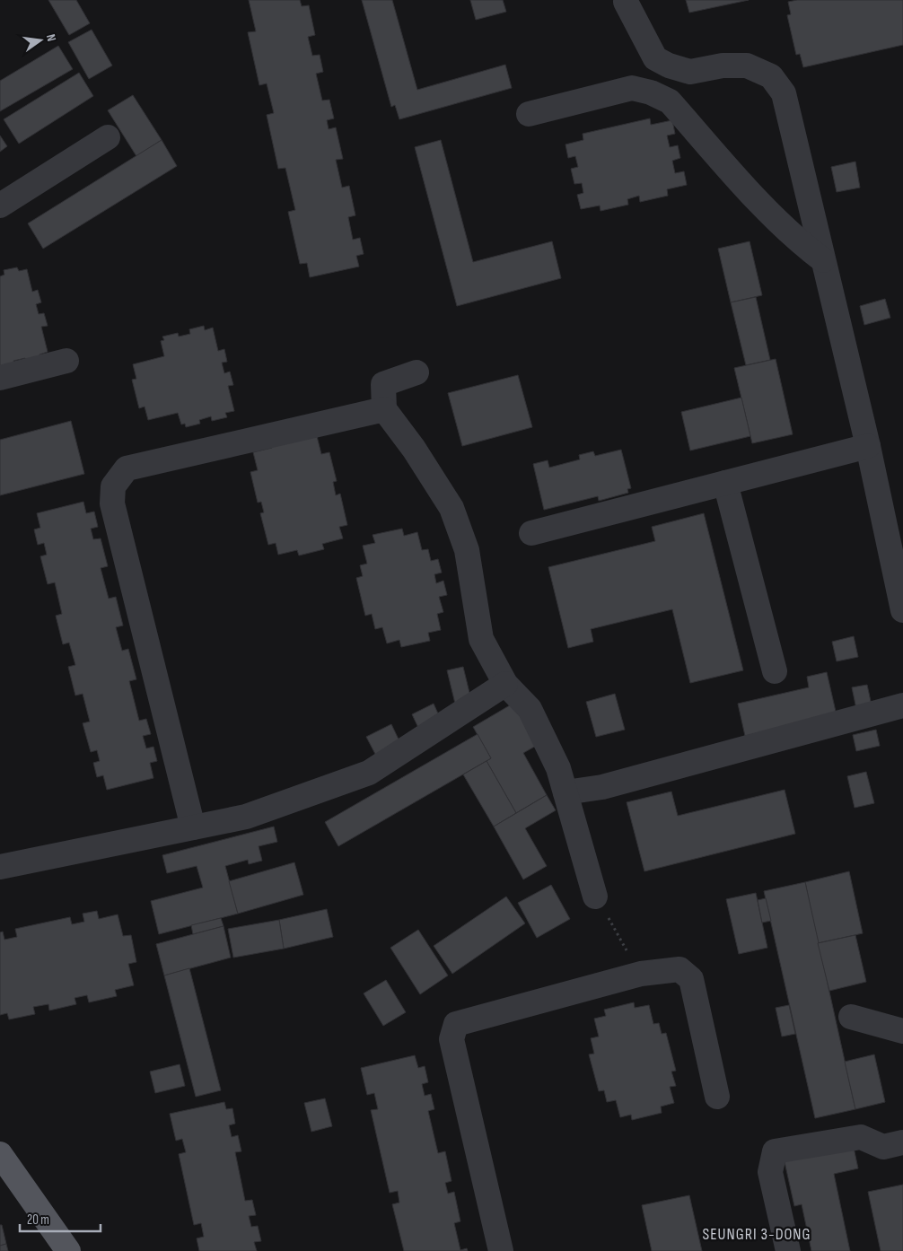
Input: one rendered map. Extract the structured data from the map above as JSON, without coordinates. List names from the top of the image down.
{
  "districts": ["SEUNGRI 3-DONG"],
  "scale_bar": "20 m",
  "north": "right"
}
